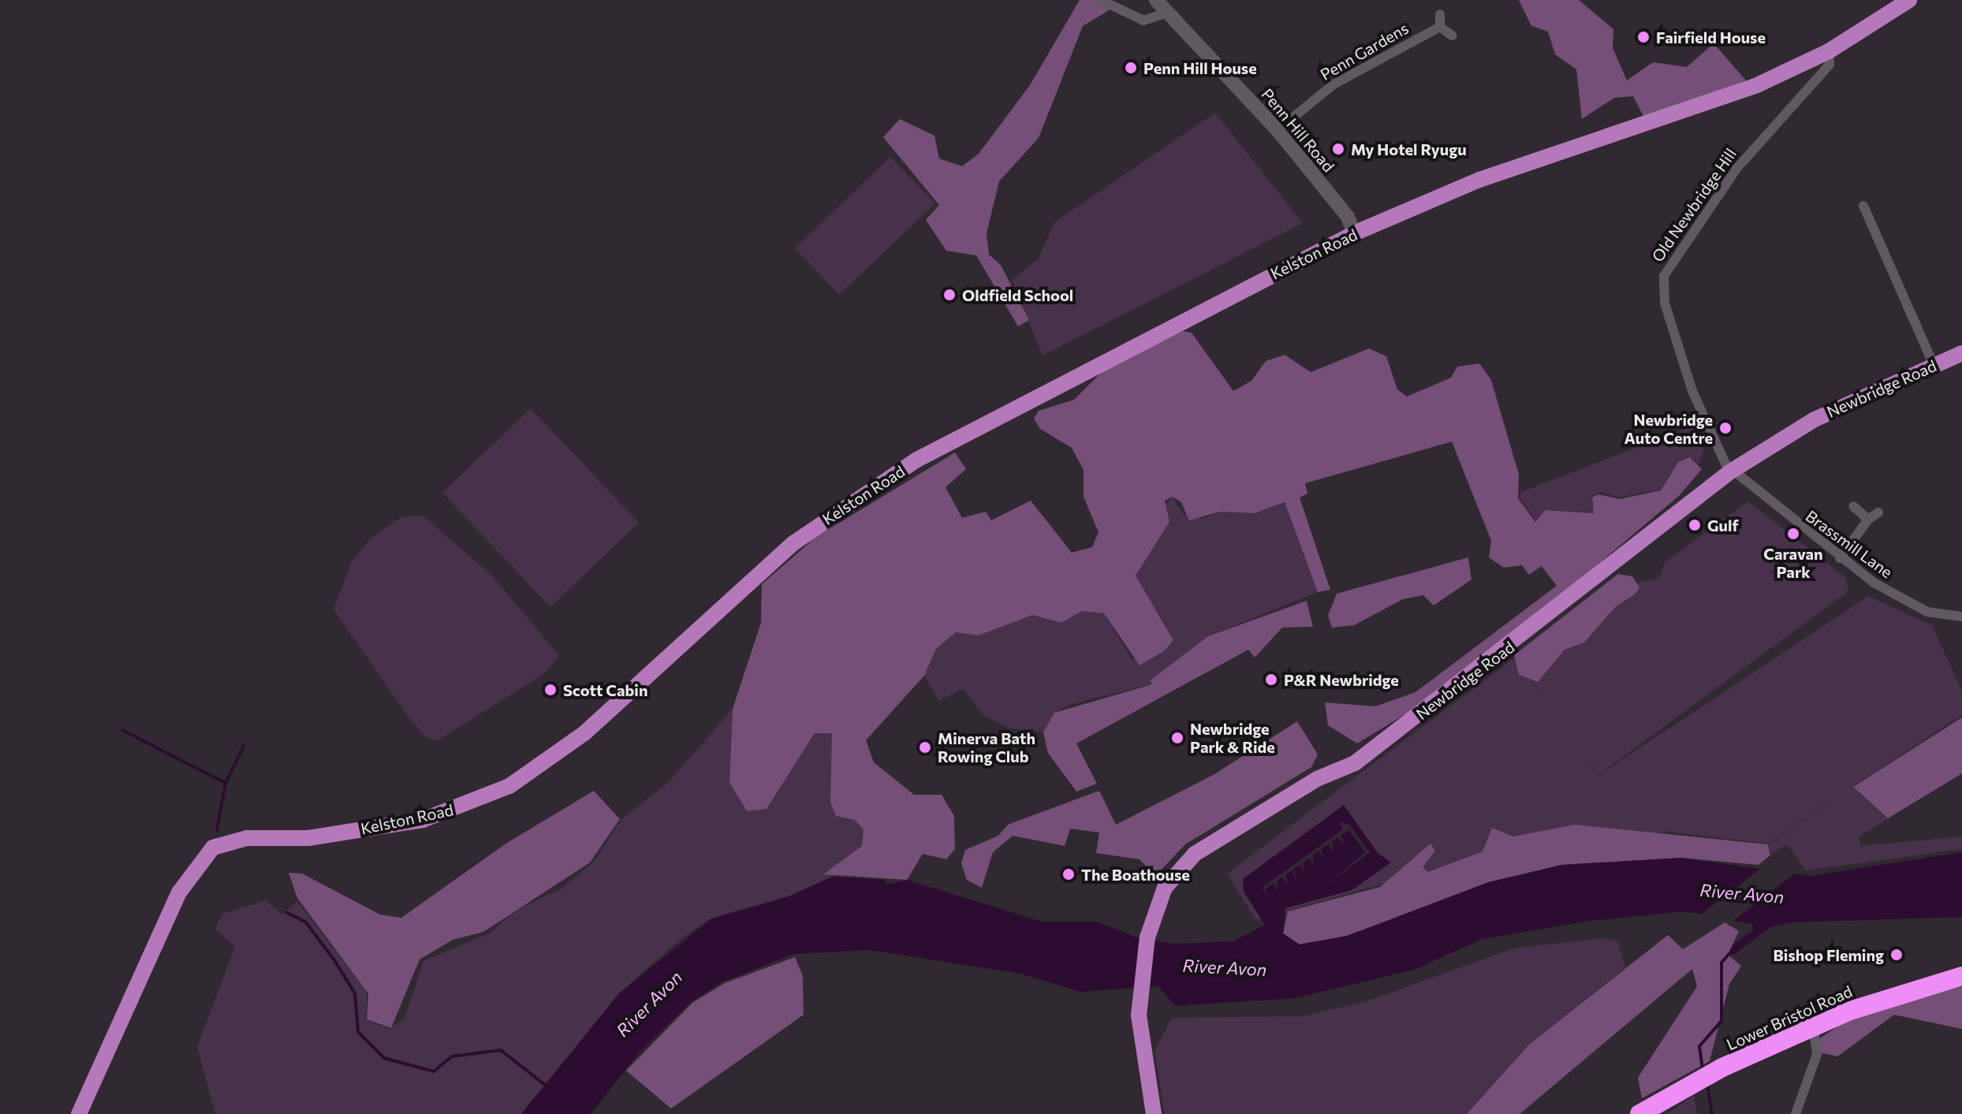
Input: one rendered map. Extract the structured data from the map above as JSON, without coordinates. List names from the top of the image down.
{
  "streets": {
    "highway": ["Lower Bristol Road"],
    "main road": ["Kelston Road", "Newbridge Road"],
    "street": [
      "Penn Gardens",
      "Penn Hill Road",
      "Old Newbridge Hill",
      "Brassmill Lane"
    ]
  },
  "crossings": [
    ["Penn Gardens", "Penn Hill Road"],
    ["Penn Hill Road", "Kelston Road"],
    ["Old Newbridge Hill", "Kelston Road"],
    ["Old Newbridge Hill", "Newbridge Road"],
    ["Old Newbridge Hill", "Brassmill Lane"],
    ["Newbridge Road", "Brassmill Lane"]
  ],
  "water": ["River Avon"],
  "places": [
    "Fairfield House",
    "Penn Hill House",
    "My Hotel Ryugu",
    "Oldfield School",
    "Newbridge Auto Centre",
    "Gulf",
    "Caravan Park",
    "P&R Newbridge",
    "Scott Cabin",
    "Newbridge Park & Ride",
    "Minerva Bath Rowing Club",
    "The Boathouse",
    "Bishop Fleming"
  ]
}
